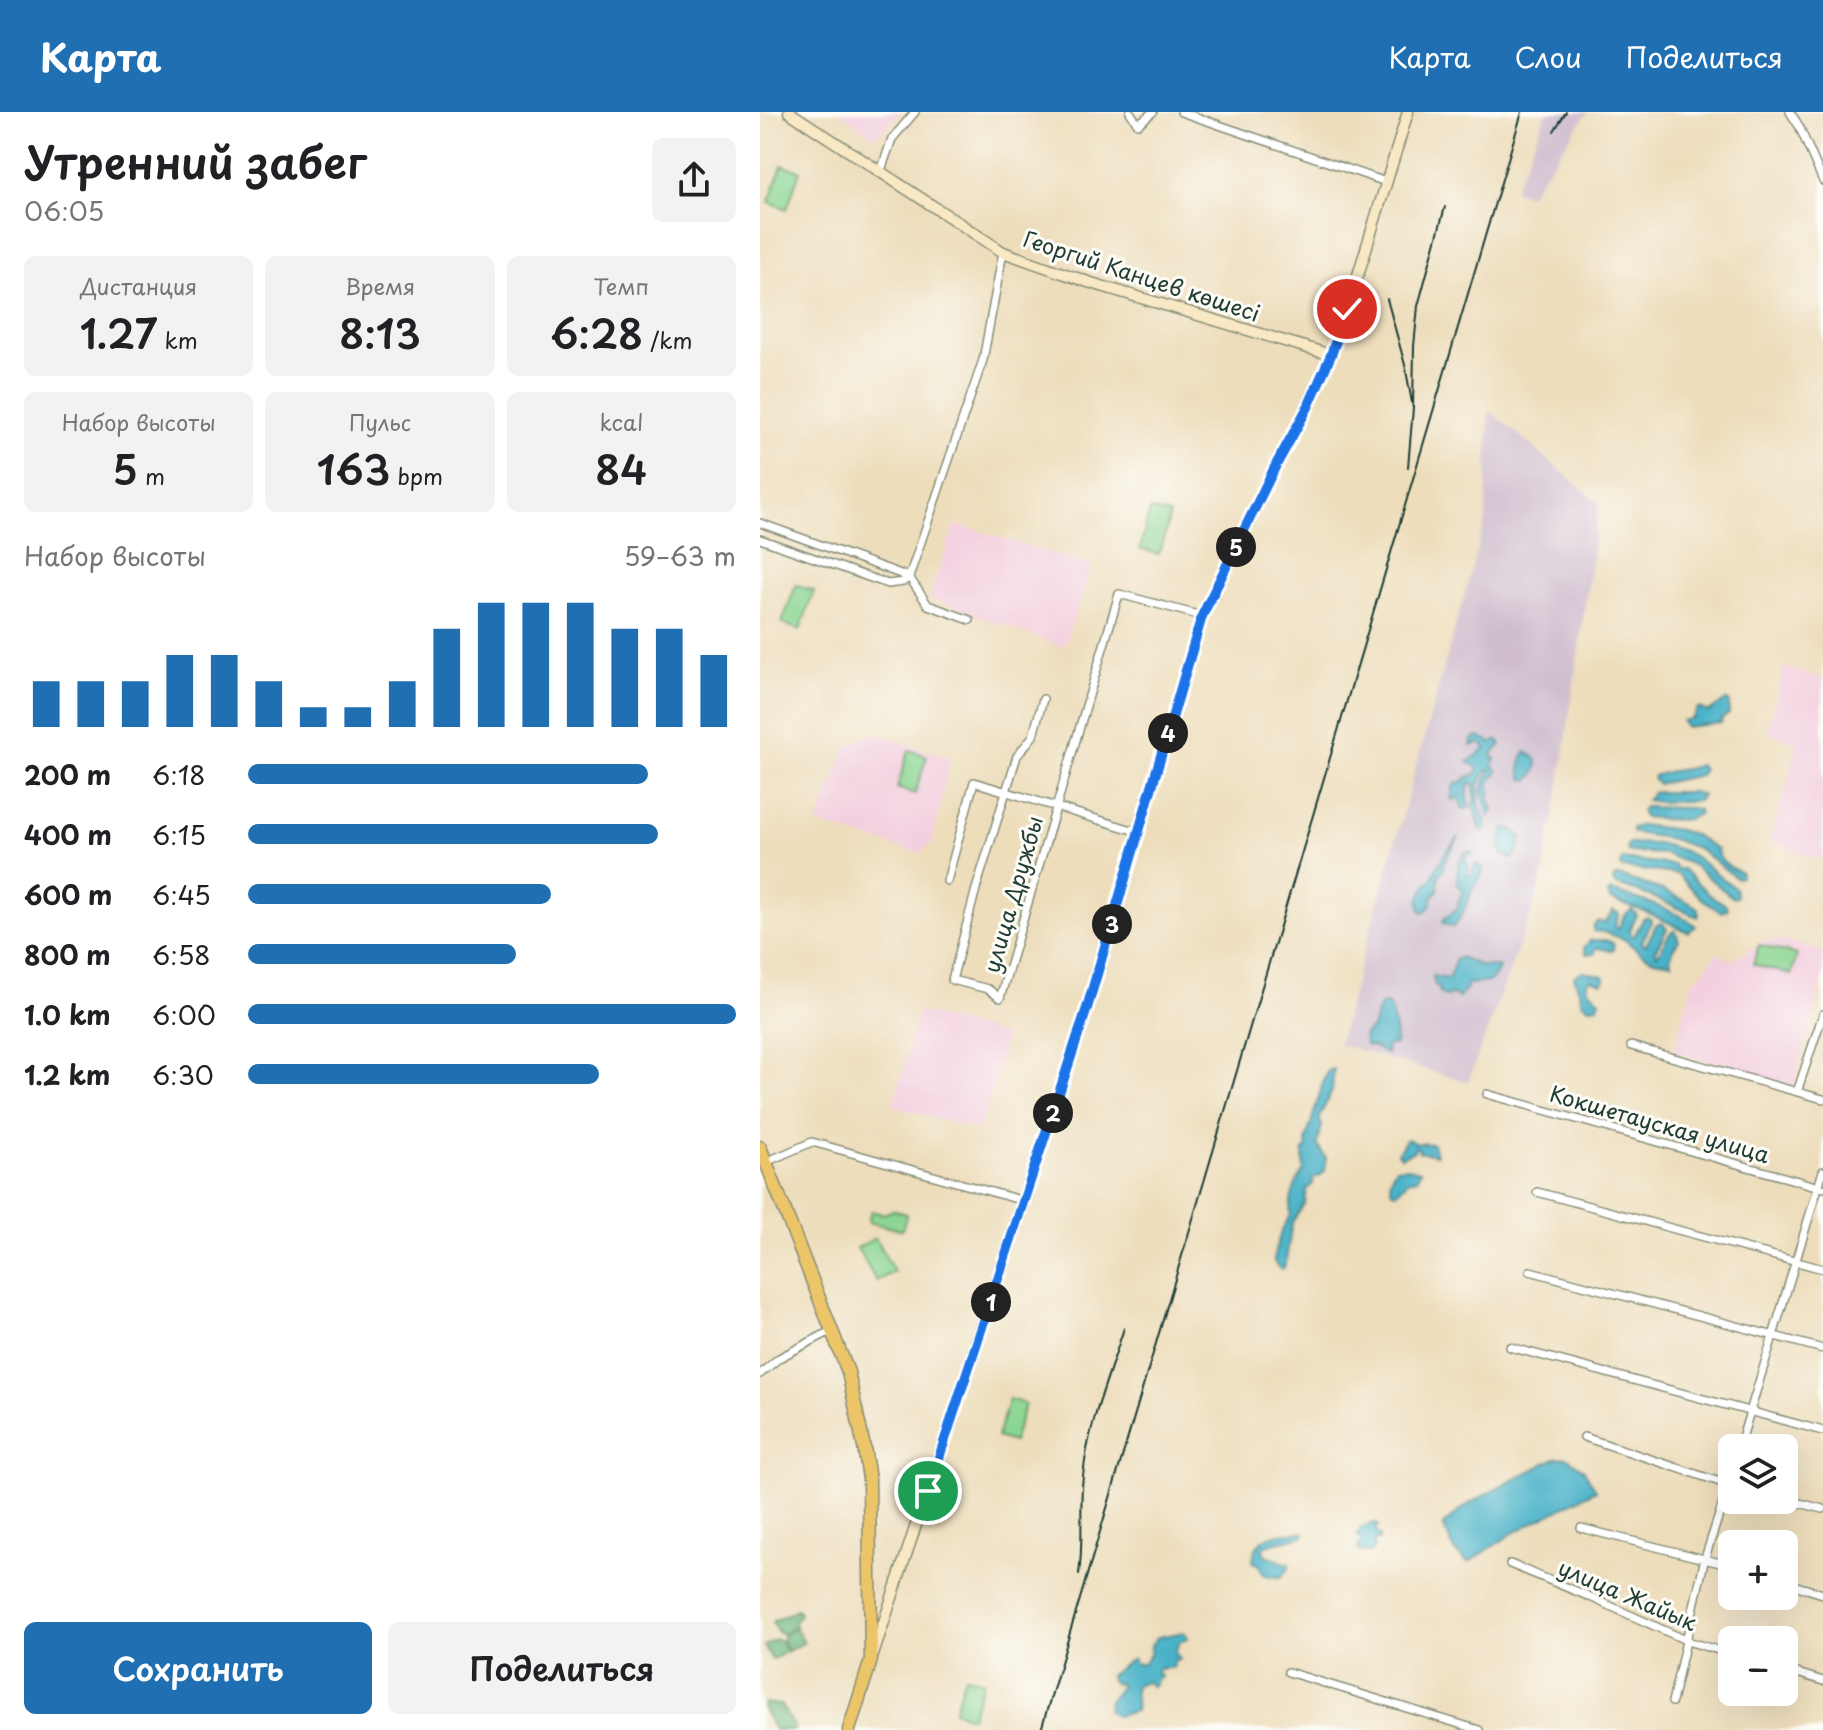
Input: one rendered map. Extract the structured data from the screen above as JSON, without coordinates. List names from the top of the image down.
{
  "streets": {
    "main road": ["Георгий Канцев көшесі"],
    "street": ["улица Дружбы", "Кокшетауская улица", "улица Жайык"]
  },
  "page": {
    "header": "Карта",
    "nav": ["Карта", "Слои", "Поделиться"],
    "heading": ["Утренний забег", "06:05"],
    "stats": [
      ["Дистанция", "1.27 km"],
      ["Время", "8:13"],
      ["Темп", "6:28 /km"],
      ["Набор высоты", "5 m"],
      ["Пульс", "163 bpm"],
      ["kcal", "84"]
    ],
    "chart": ["Набор высоты", "59–63 m"],
    "pins": [
      "5",
      "4",
      "3",
      "2",
      "1"
    ],
    "list": [
      {
        "name": "200 m",
        "note": "6:18"
      },
      {
        "name": "400 m",
        "note": "6:15"
      },
      {
        "name": "600 m",
        "note": "6:45"
      },
      {
        "name": "800 m",
        "note": "6:58"
      },
      {
        "name": "1.0 km",
        "note": "6:00"
      },
      {
        "name": "1.2 km",
        "note": "6:30"
      }
    ],
    "map_buttons": ["+", "−"],
    "buttons": ["Сохранить", "Поделиться"]
  }
}
